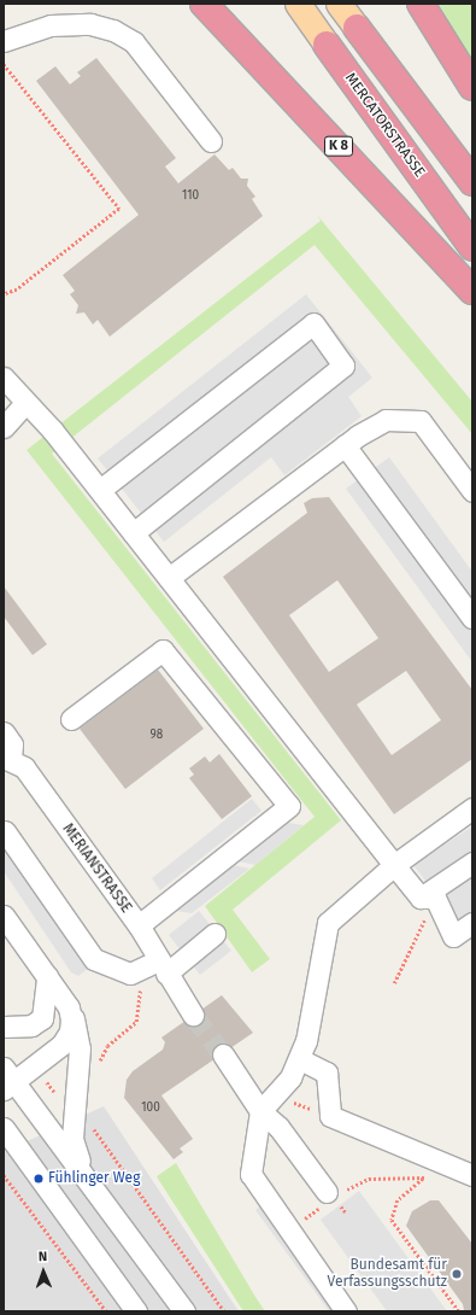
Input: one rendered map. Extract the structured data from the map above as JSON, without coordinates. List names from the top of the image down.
{
  "streets": {
    "highway": ["MERCATORSTRASSE", "K 8"],
    "street": ["MERIANSTRASSE"]
  },
  "places": ["Fühlinger Weg", "Bundesamt für Verfassungsschutz"],
  "house_numbers": ["110", "98", "100"],
  "north": "top"
}
